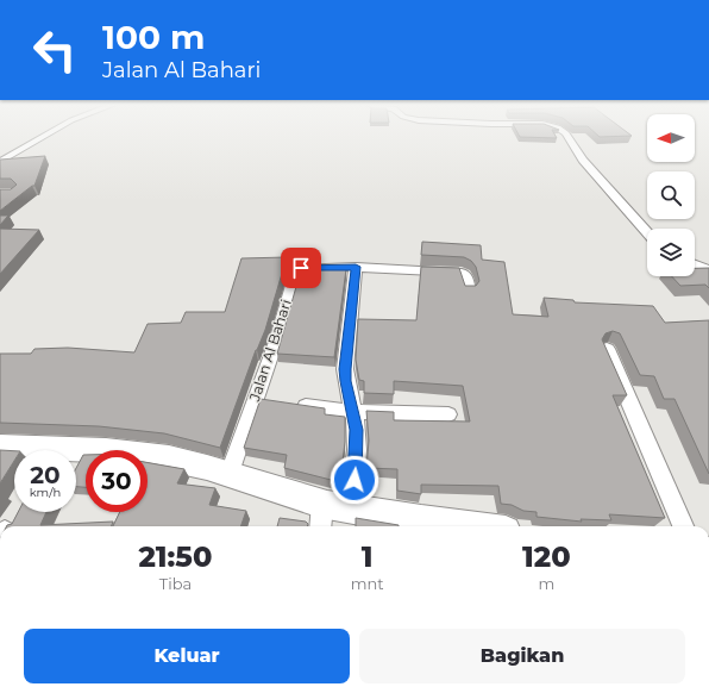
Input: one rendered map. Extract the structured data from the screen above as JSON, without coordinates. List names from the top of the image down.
{
  "streets": {
    "street": ["Jalan Al Bahari"]
  },
  "north": "left",
  "page": {
    "turn": ["100 m", "Jalan Al Bahari"],
    "speed": "20 km/h",
    "limit": "30",
    "eta": [
      "21:50",
      "Tiba",
      "1",
      "mnt",
      "120",
      "m"
    ],
    "buttons": ["Keluar", "Bagikan"]
  }
}
